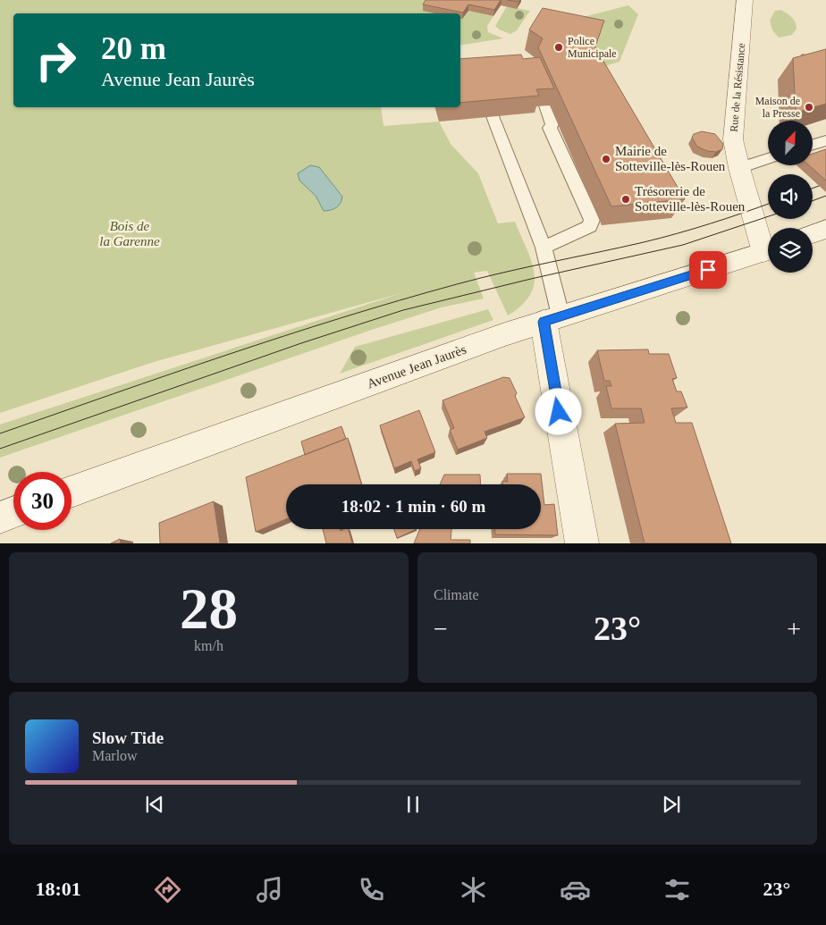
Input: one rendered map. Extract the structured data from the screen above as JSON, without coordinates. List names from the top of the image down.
{
  "streets": {
    "street": ["Rue de la Résistance", "Avenue Jean Jaurès"]
  },
  "parks": ["Bois de la Garenne"],
  "places": [
    "Police Municipale",
    "Maison de la Presse",
    "Mairie de Sotteville-lès-Rouen",
    "Trésorerie de Sotteville-lès-Rouen"
  ],
  "north": "top right",
  "page": {
    "turn": ["20 m", "Avenue Jean Jaurès"],
    "limit": "30",
    "trip": "18:02 · 1 min · 60 m",
    "tile": [
      ["28", "km/h"],
      "Climate"
    ],
    "heat": ["−", "23°", "+"],
    "song": ["Slow Tide", "Marlow"],
    "tabs": ["18:01", "23°"]
  }
}
